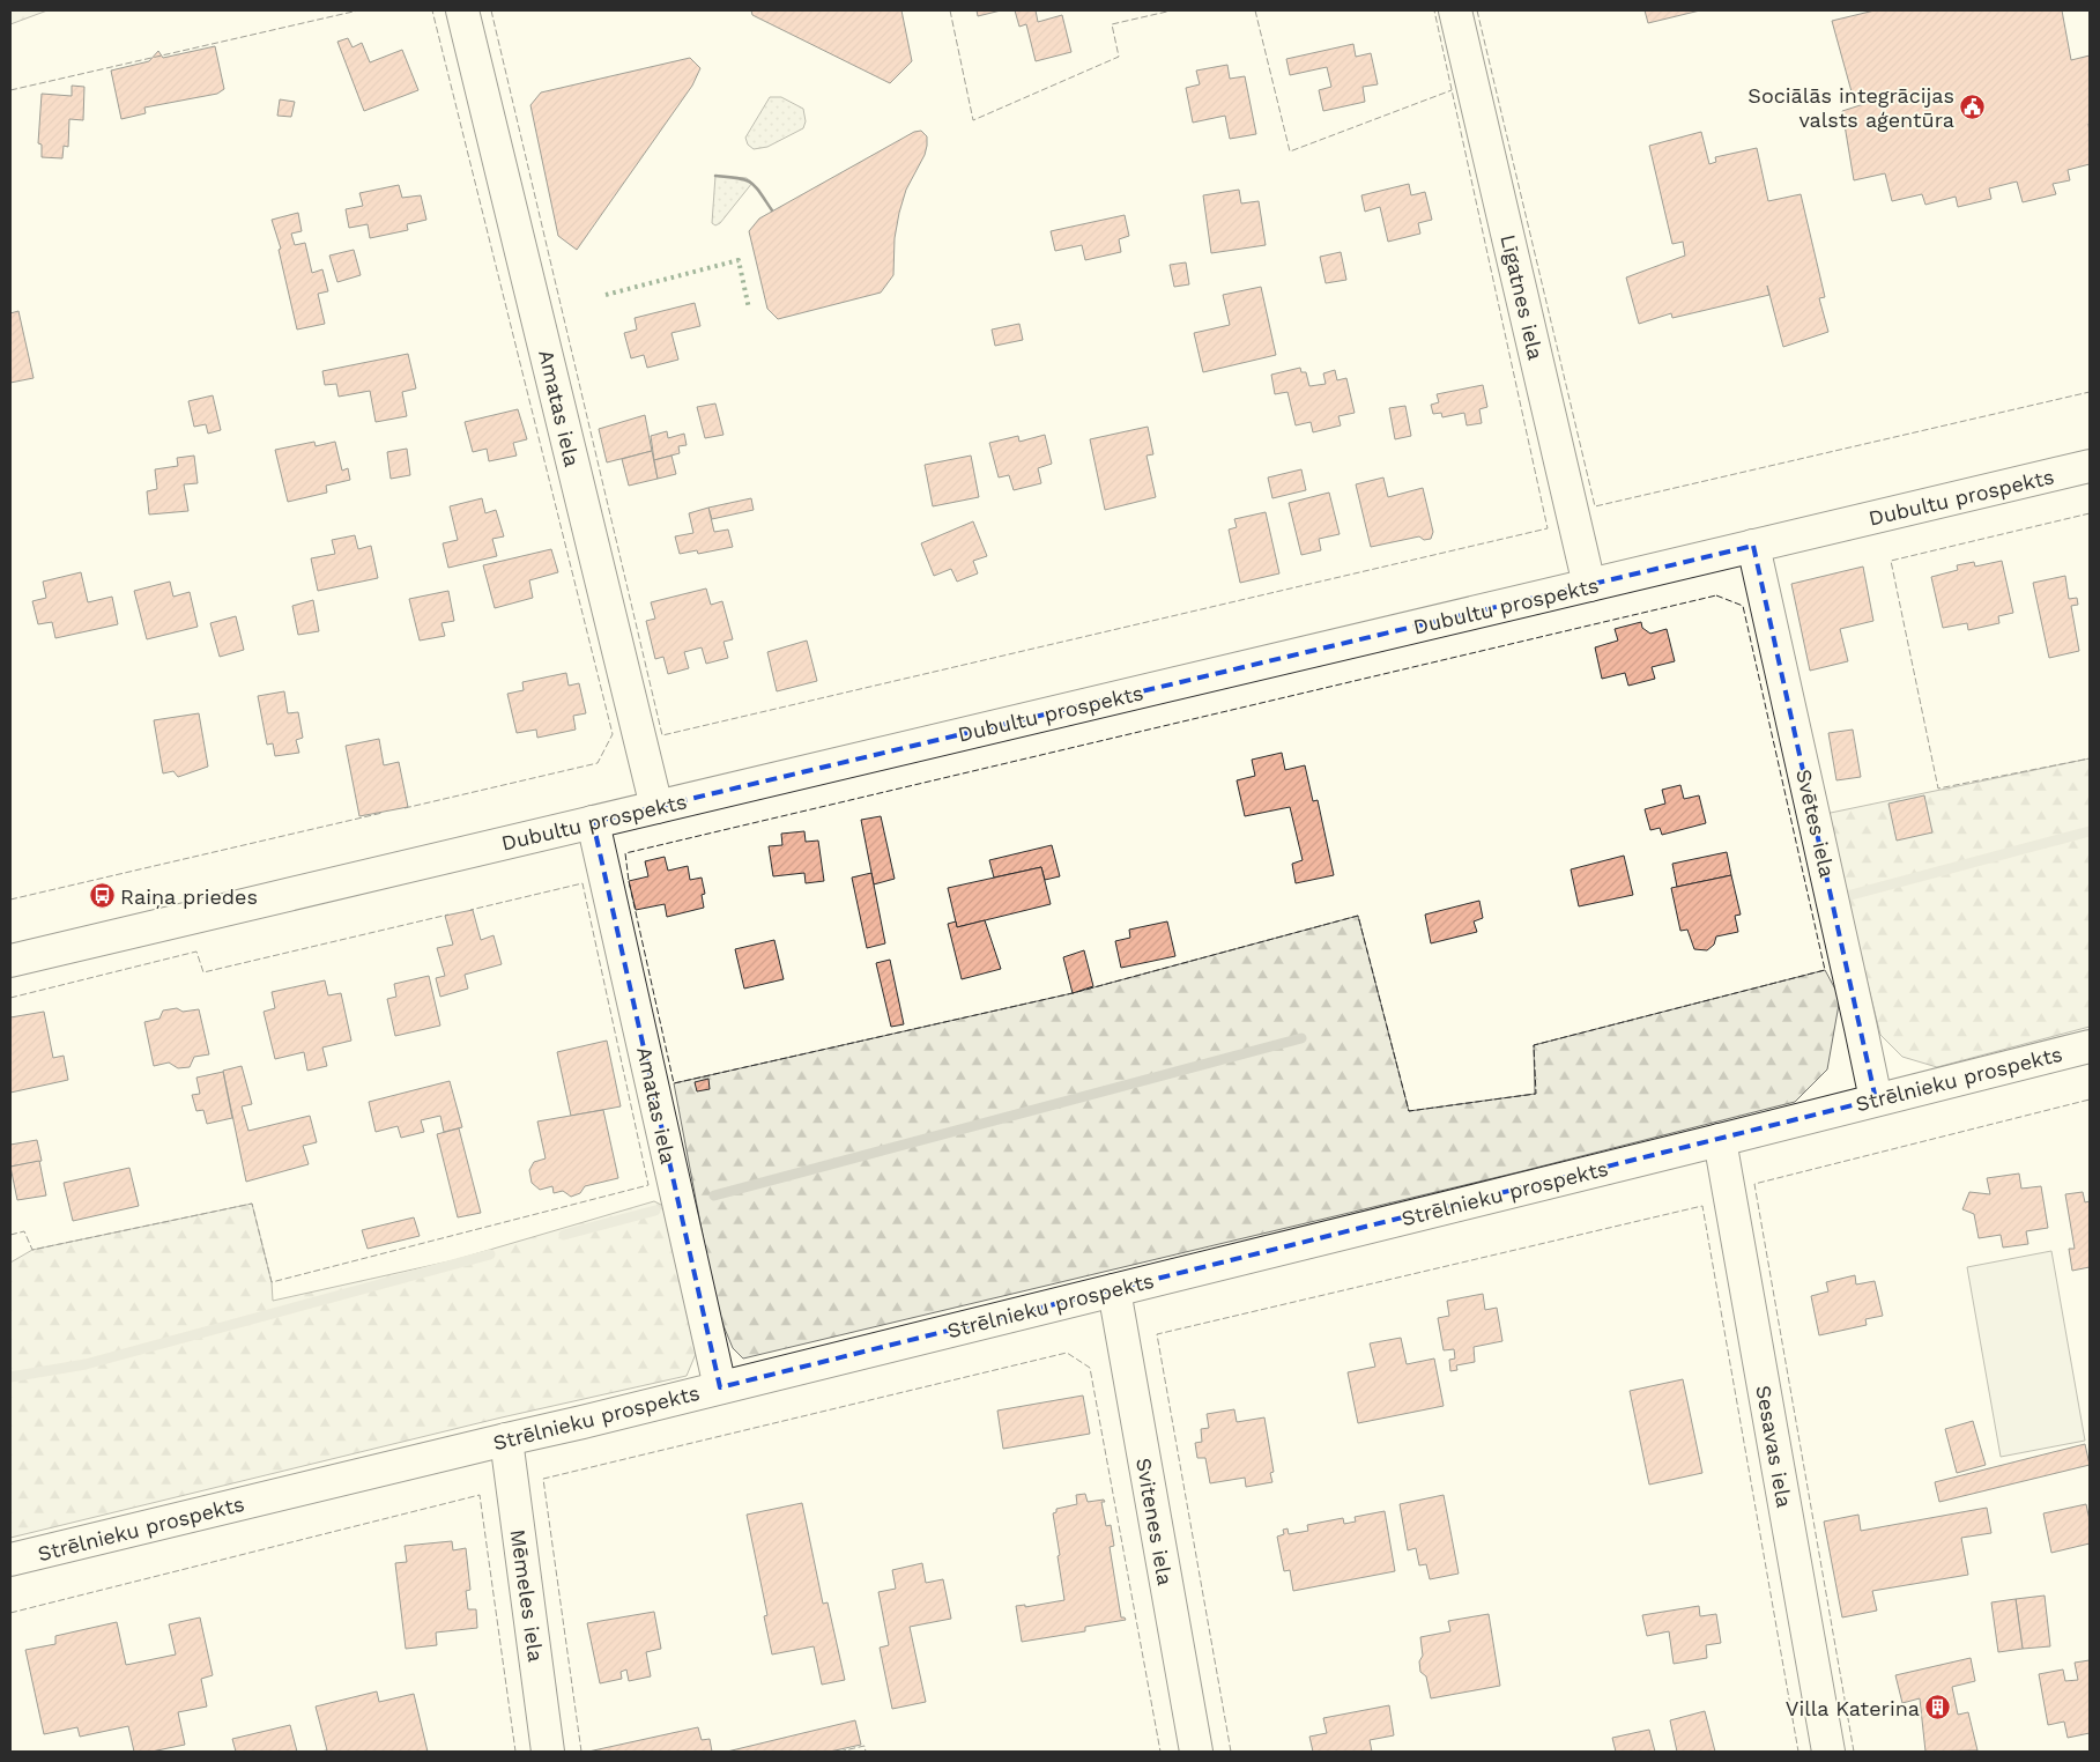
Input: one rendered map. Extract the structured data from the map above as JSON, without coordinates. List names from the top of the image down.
{
  "streets": {
    "main road": [
      "Līgatnes iela",
      "Amatas iela",
      "Dubultu prospekts",
      "Svētes iela",
      "Strēlnieku prospekts",
      "Sesavas iela",
      "Svitenes iela",
      "Mēmeles iela"
    ]
  },
  "crossings": [
    ["Līgatnes iela", "Dubultu prospekts"],
    ["Amatas iela", "Dubultu prospekts"],
    ["Amatas iela", "Strēlnieku prospekts"],
    ["Dubultu prospekts", "Svētes iela"],
    ["Svētes iela", "Strēlnieku prospekts"],
    ["Strēlnieku prospekts", "Sesavas iela"],
    ["Strēlnieku prospekts", "Svitenes iela"],
    ["Strēlnieku prospekts", "Mēmeles iela"]
  ],
  "places": {
    "public building": ["Sociālās integrācijas valsts aģentūra"],
    "bus stop": ["Raiņa priedes"],
    "building": ["Villa Katerina"]
  }
}
